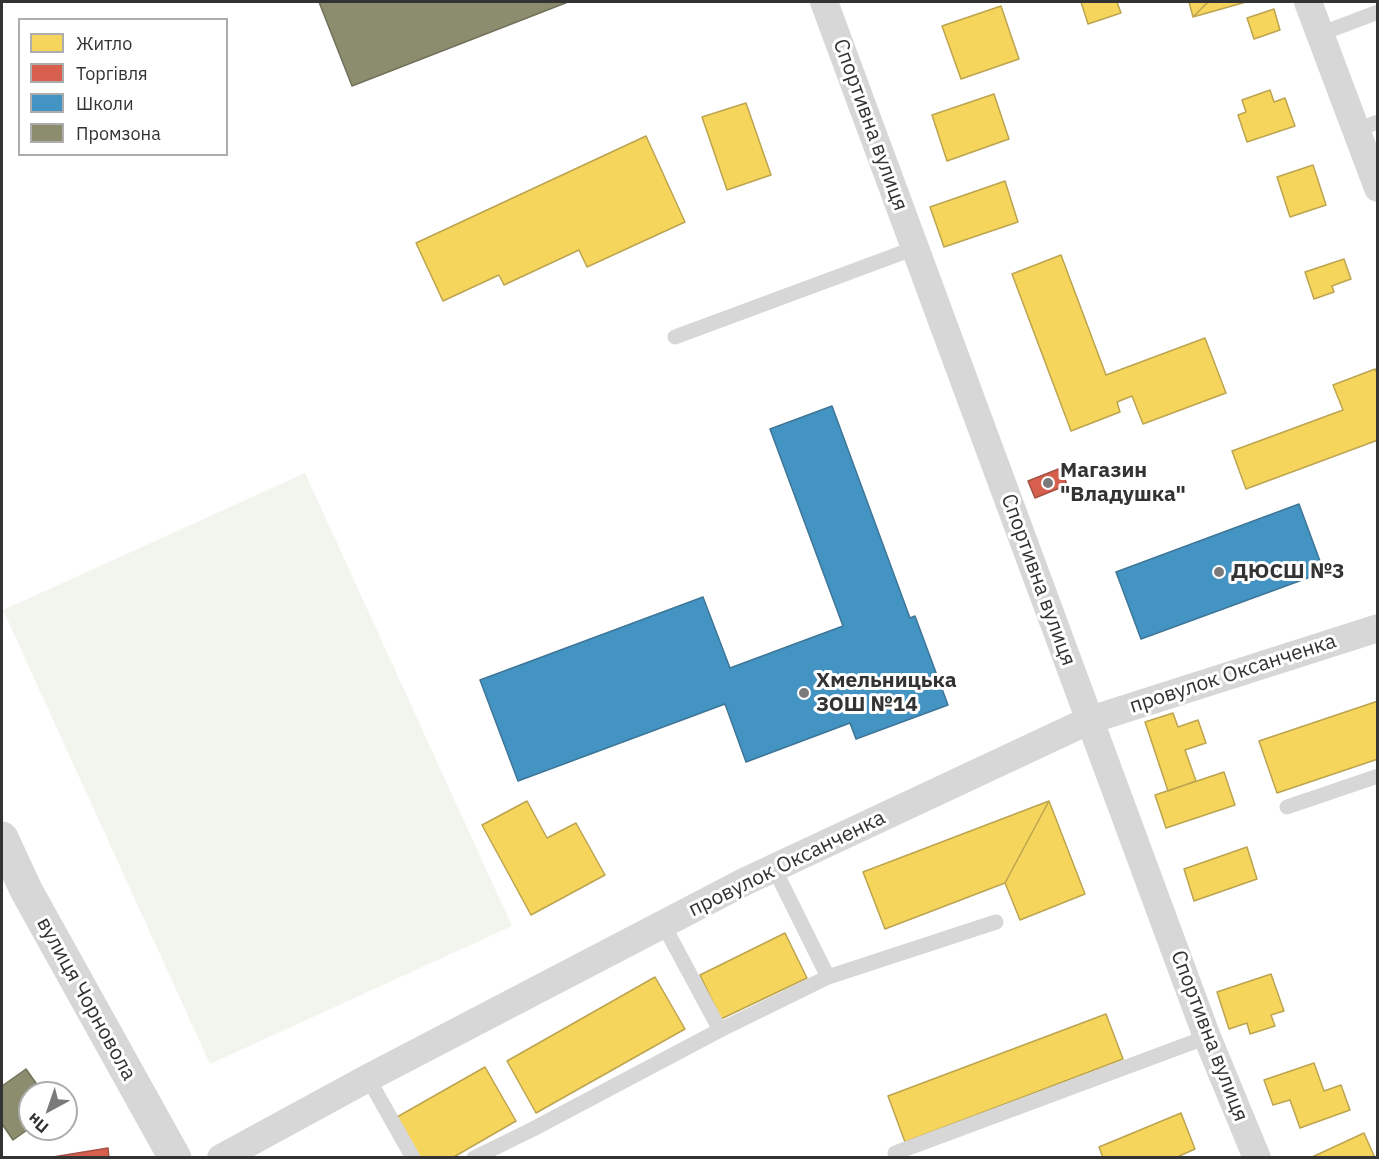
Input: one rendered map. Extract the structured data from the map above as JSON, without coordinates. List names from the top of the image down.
{
  "streets": {
    "street": ["Спортивна вулиця", "провулок Оксанченка", "вулиця Чорновола"]
  },
  "crossings": [
    ["Спортивна вулиця", "провулок Оксанченка"]
  ],
  "places": ["Магазин \"Владушка\"", "ДЮСШ №3", "Хмельницька ЗОШ №14"],
  "legend": [
    "Житло",
    "Торгівля",
    "Школи",
    "Промзона"
  ],
  "north": "bottom left"
}
